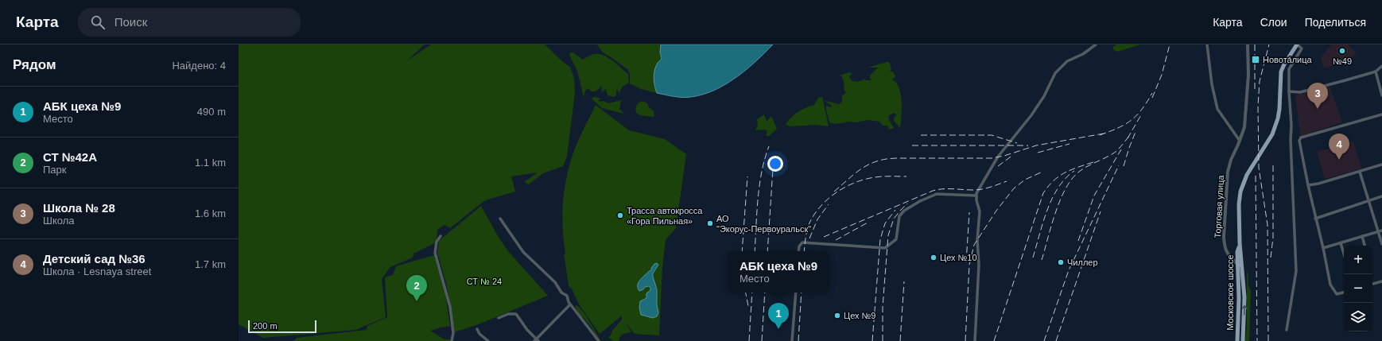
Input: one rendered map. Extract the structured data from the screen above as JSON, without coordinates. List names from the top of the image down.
{
  "streets": {
    "main road": ["Московское шоссе"],
    "street": ["Торговая улица"]
  },
  "parks": ["СТ № 24"],
  "places": {
    "other": [
      "№49",
      "Трасса автокросса «Гора Пильная»",
      "АО \"Экорус-Первоуральск\"",
      "Цех №10",
      "Чиллер",
      "Цех №9"
    ],
    "transit": ["Новота́лица"]
  },
  "scale_bar": "200 m",
  "page": {
    "header": "Карта",
    "search": "Поиск",
    "nav": ["Карта", "Слои", "Поделиться"],
    "heading": ["Рядом", "Найдено: 4"],
    "pins": [
      "3",
      "4",
      "2",
      "1"
    ],
    "list": [
      {
        "mark": "1",
        "name": "АБК цеха №9",
        "note": "Место",
        "value": "490 m"
      },
      {
        "mark": "2",
        "name": "СТ №42А",
        "note": "Парк",
        "value": "1.1 km"
      },
      {
        "mark": "3",
        "name": "Школа № 28",
        "note": "Школа",
        "value": "1.6 km"
      },
      {
        "mark": "4",
        "name": "Детский сад №36",
        "note": "Школа · Lesnaya street",
        "value": "1.7 km"
      }
    ],
    "map_buttons": ["+", "−"],
    "popup": ["АБК цеха №9", "Место"],
    "scale": "200 m"
  }
}
